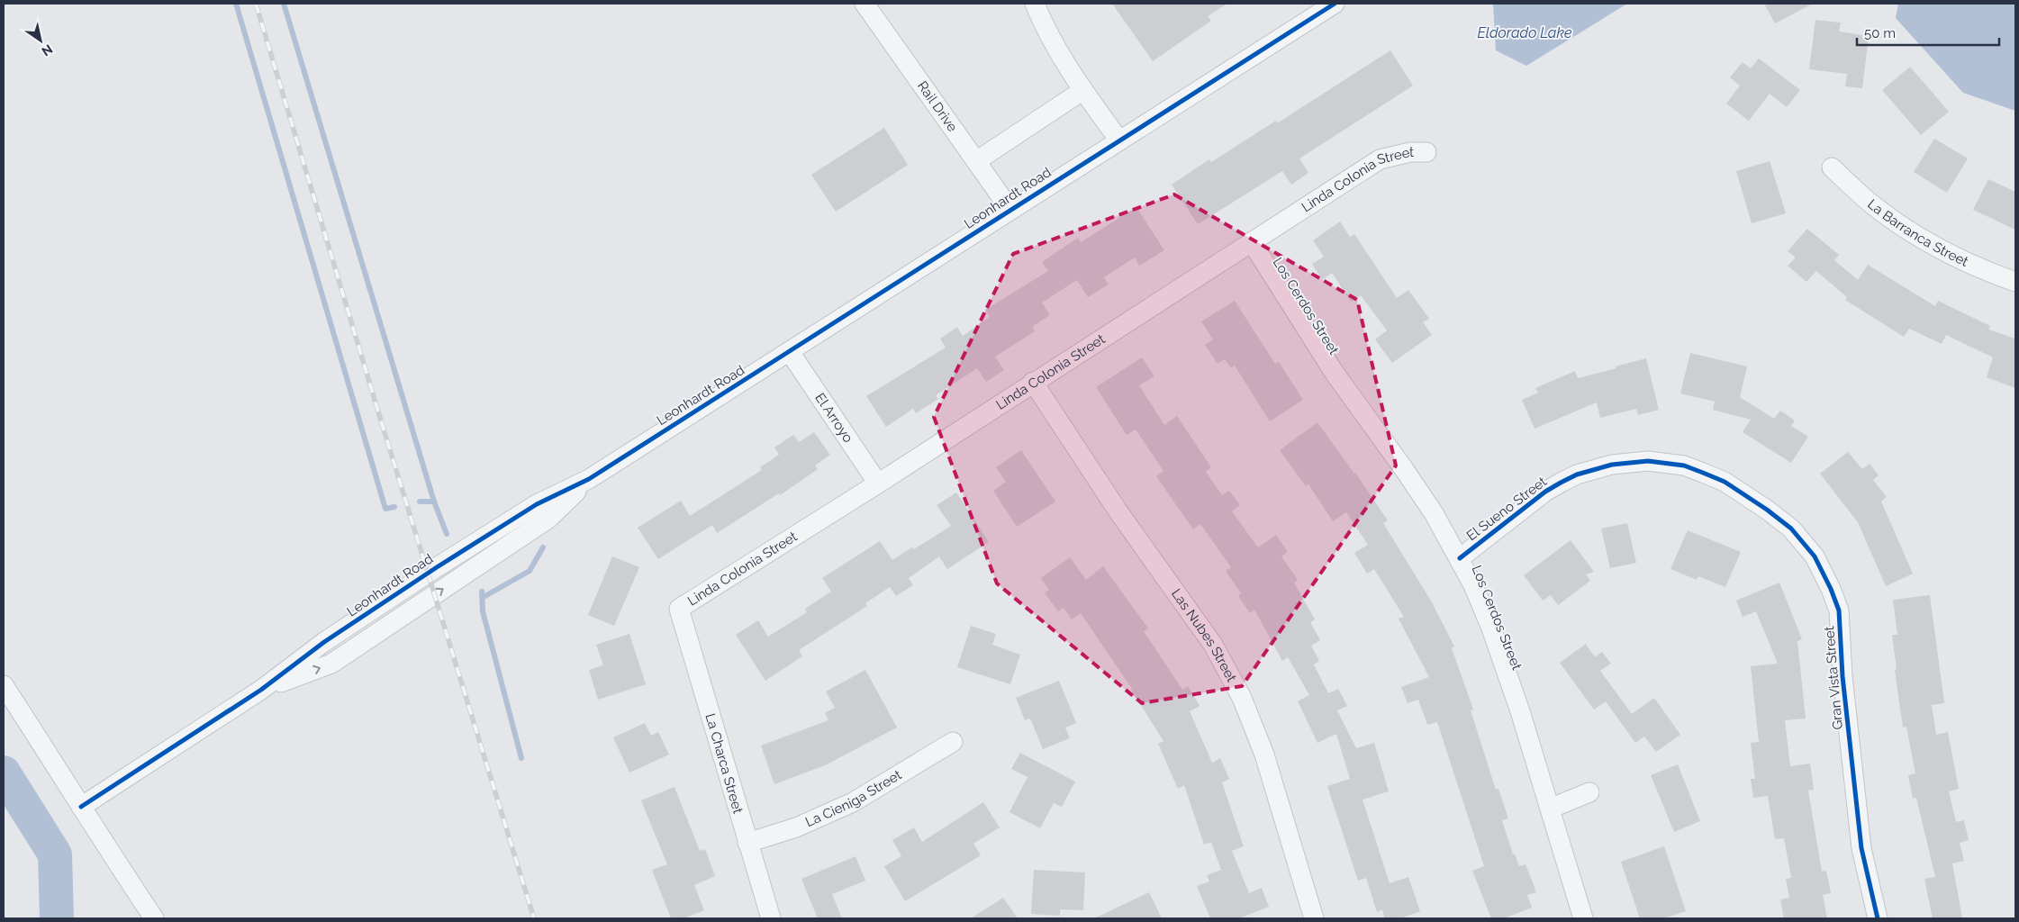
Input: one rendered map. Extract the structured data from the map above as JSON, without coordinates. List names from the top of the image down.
{
  "streets": {
    "street": [
      "Rail Drive",
      "Linda Colonia Street",
      "Leonhardt Road",
      "La Barranca Street",
      "Los Cerdos Street",
      "El Arroyo",
      "El Sueno Street",
      "Las Nubes Street",
      "Gran Vista Street",
      "La Charca Street",
      "La Cieniga Street"
    ]
  },
  "crossings": [
    ["Rail Drive", "Leonhardt Road"],
    ["Linda Colonia Street", "Los Cerdos Street"],
    ["Linda Colonia Street", "El Arroyo"],
    ["Linda Colonia Street", "Las Nubes Street"],
    ["Linda Colonia Street", "La Charca Street"],
    ["Leonhardt Road", "El Arroyo"],
    ["Los Cerdos Street", "El Sueno Street"],
    ["El Sueno Street", "Gran Vista Street"],
    ["La Charca Street", "La Cieniga Street"]
  ],
  "water": ["Eldorado Lake"],
  "scale_bar": "50 m",
  "north": "bottom right"
}
